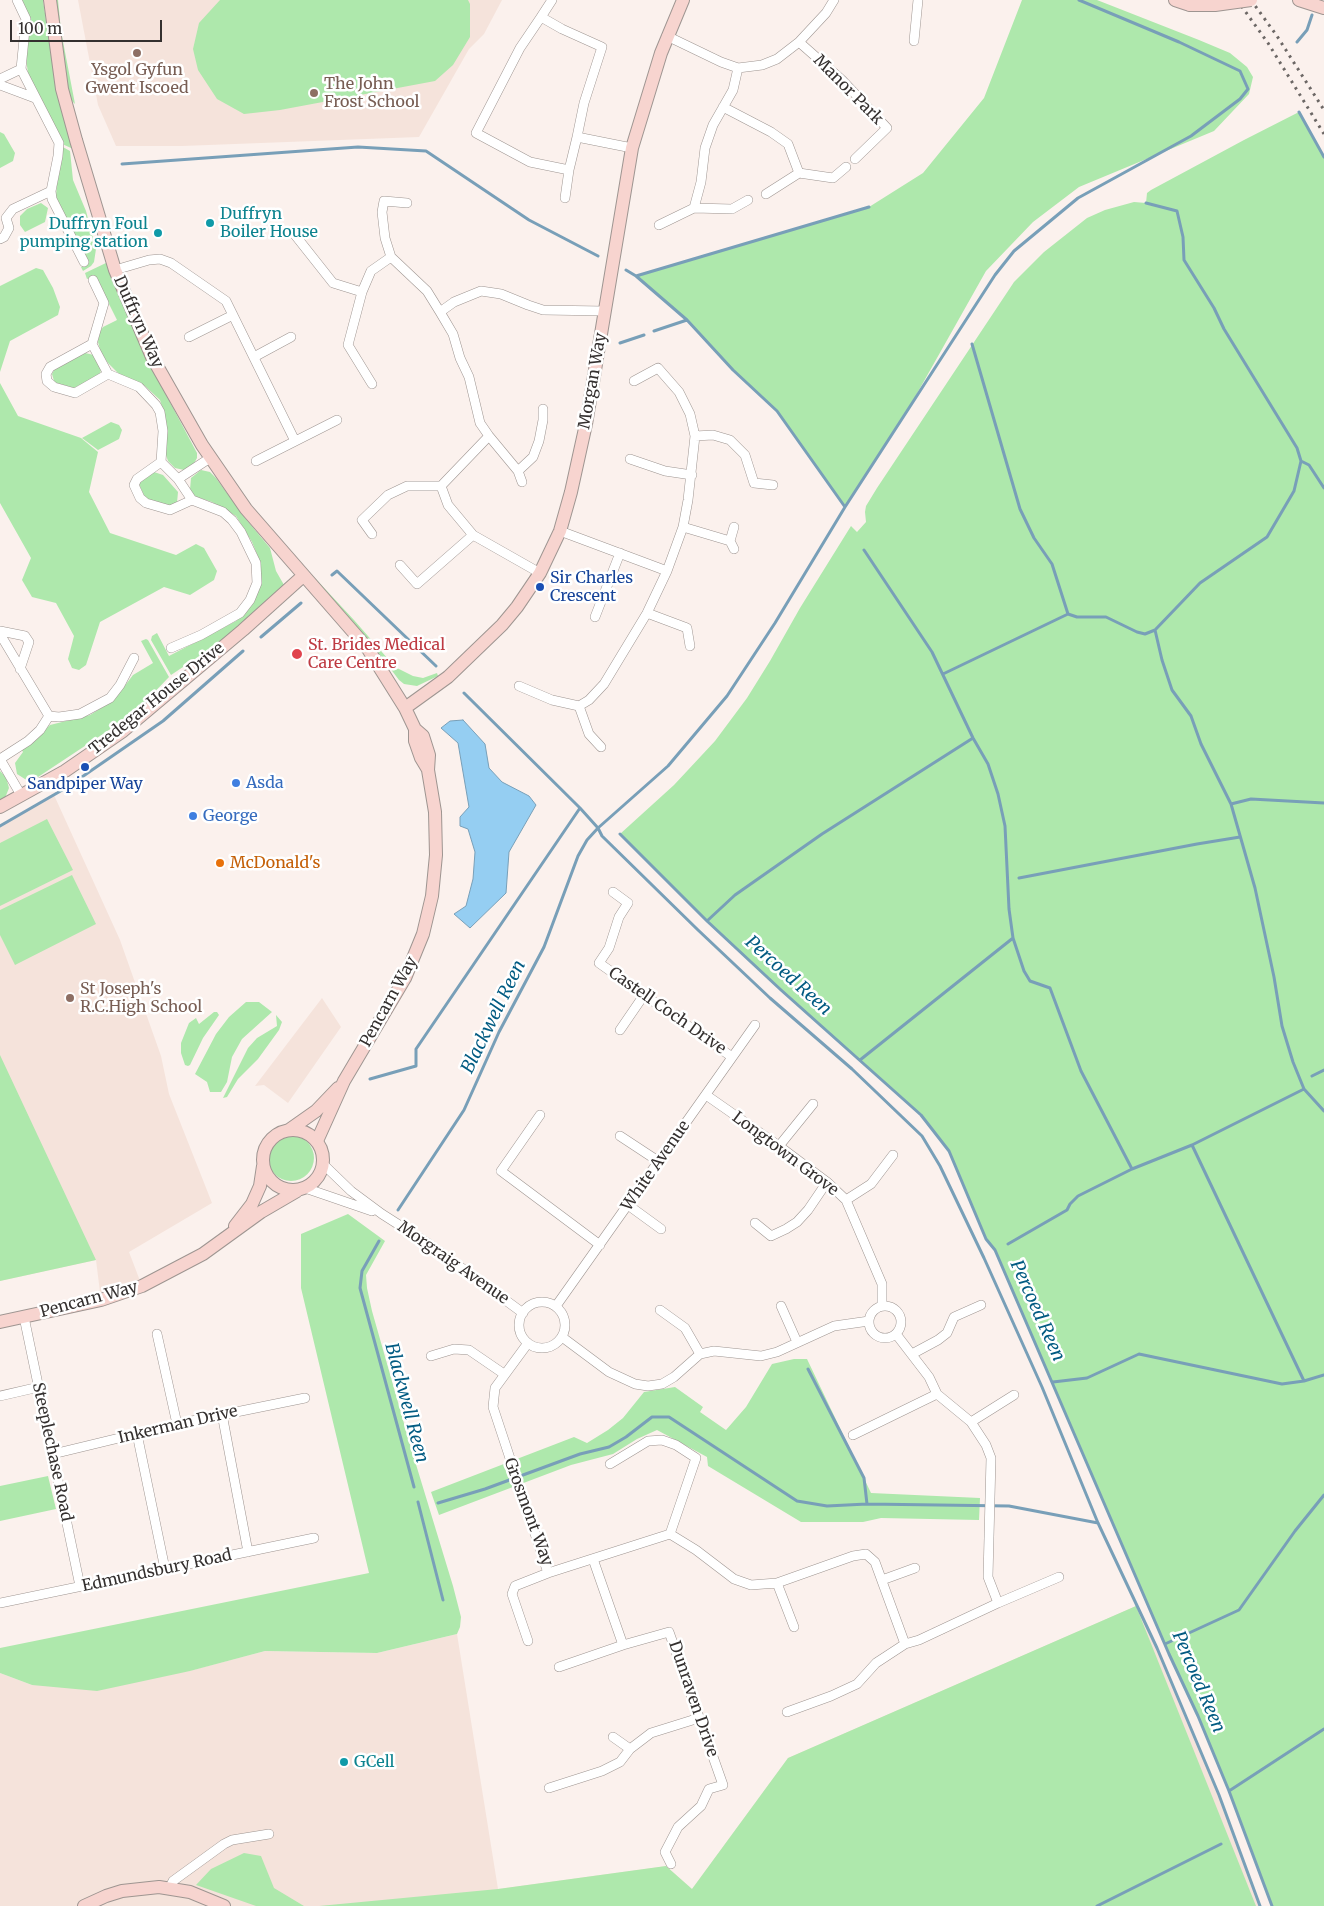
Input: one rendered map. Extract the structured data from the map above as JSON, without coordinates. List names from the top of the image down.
{
  "streets": {
    "street": [
      "Manor Park",
      "Duffryn Way",
      "Morgan Way",
      "Tredegar House Drive",
      "Pencarn Way",
      "Castell Coch Drive",
      "Longtown Grove",
      "White Avenue",
      "Morgraig Avenue",
      "Inkerman Drive",
      "Steeplechase Road",
      "Grosmont Way",
      "Edmundsbury Road",
      "Dunraven Drive"
    ]
  },
  "crossings": [
    ["Manor Park", "Morgan Way"],
    ["Duffryn Way", "Tredegar House Drive"],
    ["Duffryn Way", "Pencarn Way"],
    ["Morgan Way", "Pencarn Way"],
    ["Tredegar House Drive", "Pencarn Way"],
    ["Pencarn Way", "Morgraig Avenue"],
    ["Pencarn Way", "Steeplechase Road"],
    ["Castell Coch Drive", "White Avenue"],
    ["Longtown Grove", "White Avenue"],
    ["White Avenue", "Morgraig Avenue"],
    ["White Avenue", "Grosmont Way"],
    ["Morgraig Avenue", "Grosmont Way"],
    ["Inkerman Drive", "Steeplechase Road"],
    ["Steeplechase Road", "Edmundsbury Road"]
  ],
  "water": ["Percoed Reen", "Blackwell Reen"],
  "places": [
    "Ysgol Gyfun Gwent Iscoed",
    "The John Frost School",
    "Duffryn Boiler House",
    "Duffryn Foul pumping station",
    "Sir Charles Crescent",
    "St. Brides Medical Care Centre",
    "Sandpiper Way",
    "Asda",
    "George",
    "McDonald's",
    "St Joseph's R.C.High School",
    "GCell"
  ],
  "scale_bar": "100 m"
}
